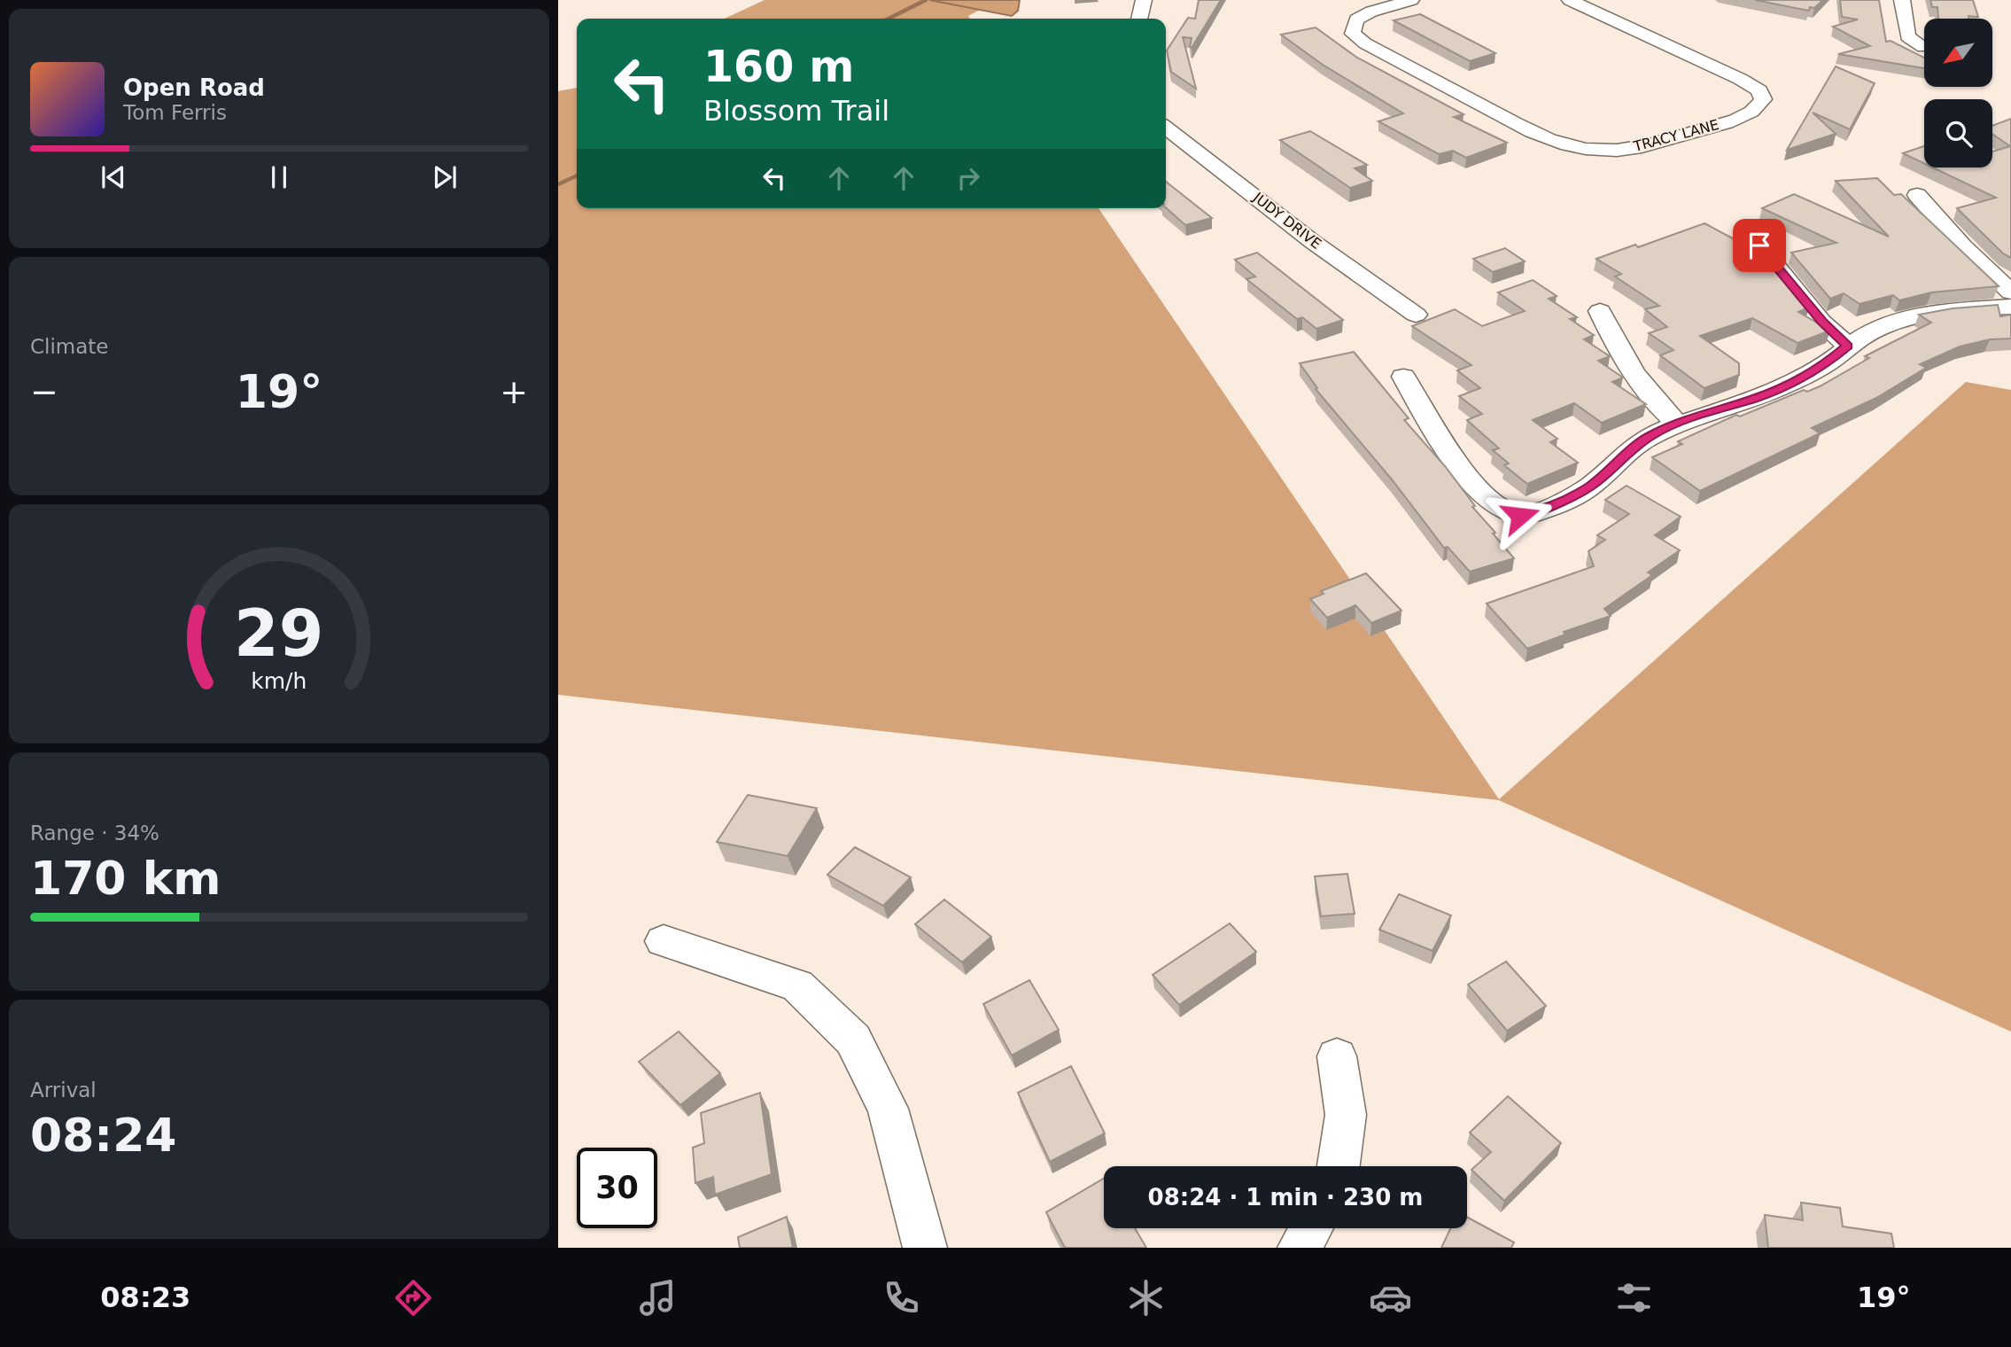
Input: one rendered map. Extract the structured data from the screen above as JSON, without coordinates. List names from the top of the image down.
{
  "streets": {
    "street": ["TRACY LANE", "JUDY DRIVE"]
  },
  "north": "bottom left",
  "page": {
    "turn": ["160 m", "Blossom Trail"],
    "song": ["Open Road", "Tom Ferris"],
    "tile": [
      "Climate",
      ["Range · 34%", "170 km"],
      ["Arrival", "08:24"]
    ],
    "heat": ["−", "19°", "+"],
    "limit": "30",
    "trip": "08:24 · 1 min · 230 m",
    "tabs": ["08:23", "19°"],
    "gauge": ["29", "km/h"]
  }
}
